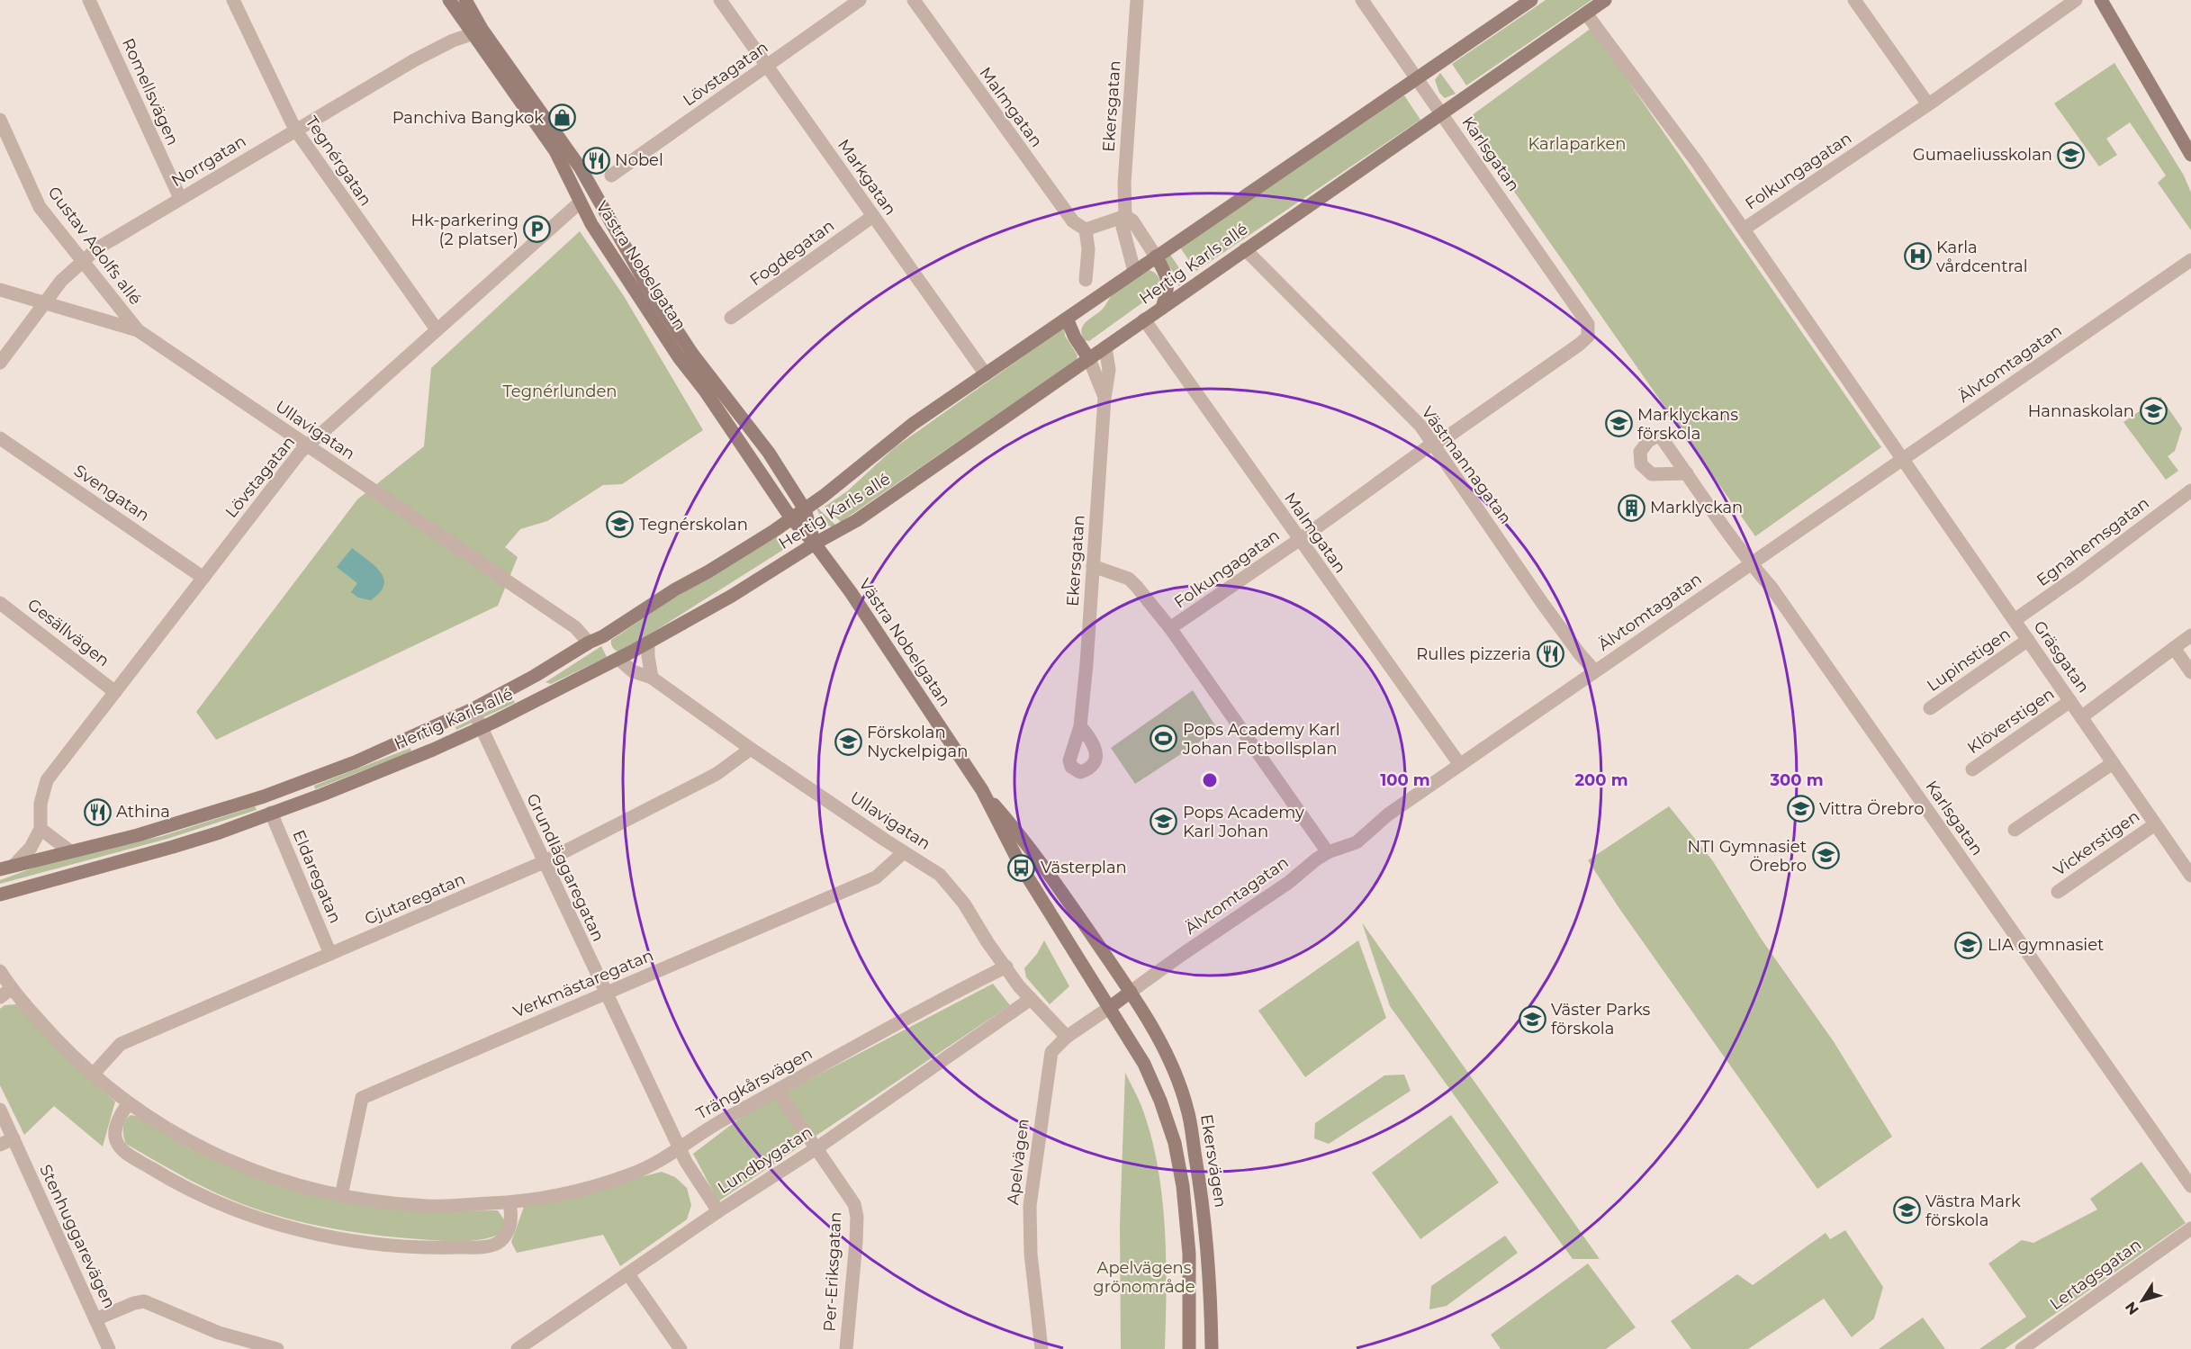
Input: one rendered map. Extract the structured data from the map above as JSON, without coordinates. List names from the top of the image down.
{
  "streets": {
    "main road": ["Hertig Karls allé", "Västra Nobelgatan", "Ekersvägen"],
    "street": [
      "Lövstagatan",
      "Romellsvägen",
      "Ekersgatan",
      "Malmgatan",
      "Karlsgatan",
      "Norrgatan",
      "Tegnérgatan",
      "Folkungagatan",
      "Markgatan",
      "Gustav Adolfs allé",
      "Fogdegatan",
      "Älvtomtagatan",
      "Ullavigatan",
      "Västmannagatan",
      "Svengatan",
      "Egnahemsgatan",
      "Gesällvägen",
      "Gräsgatan",
      "Lupinstigen",
      "Klöverstigen",
      "Vickerstigen",
      "Grundläggaregatan",
      "Eldaregatan",
      "Gjutaregatan",
      "Verkmästaregatan",
      "Trängkårsvägen",
      "Lundbygatan",
      "Apelvägen",
      "Stenhuggarevägen",
      "Per-Eriksgatan",
      "Lertagsgatan"
    ]
  },
  "crossings": [
    ["Lövstagatan", "Tegnérgatan"],
    ["Lövstagatan", "Markgatan"],
    ["Lövstagatan", "Hertig Karls allé"],
    ["Lövstagatan", "Västra Nobelgatan"],
    ["Lövstagatan", "Ullavigatan"],
    ["Lövstagatan", "Svengatan"],
    ["Lövstagatan", "Gesällvägen"],
    ["Romellsvägen", "Norrgatan"],
    ["Ekersgatan", "Hertig Karls allé"],
    ["Malmgatan", "Folkungagatan"],
    ["Malmgatan", "Hertig Karls allé"],
    ["Malmgatan", "Älvtomtagatan"],
    ["Karlsgatan", "Folkungagatan"],
    ["Karlsgatan", "Hertig Karls allé"],
    ["Karlsgatan", "Älvtomtagatan"],
    ["Norrgatan", "Tegnérgatan"],
    ["Norrgatan", "Gustav Adolfs allé"],
    ["Norrgatan", "Västra Nobelgatan"],
    ["Norrgatan", "Ullavigatan"],
    ["Folkungagatan", "Älvtomtagatan"],
    ["Folkungagatan", "Västmannagatan"],
    ["Folkungagatan", "Gräsgatan"],
    ["Markgatan", "Fogdegatan"],
    ["Markgatan", "Hertig Karls allé"],
    ["Gustav Adolfs allé", "Ullavigatan"],
    ["Hertig Karls allé", "Västra Nobelgatan"],
    ["Hertig Karls allé", "Ullavigatan"],
    ["Hertig Karls allé", "Västmannagatan"],
    ["Hertig Karls allé", "Grundläggaregatan"],
    ["Hertig Karls allé", "Eldaregatan"],
    ["Västra Nobelgatan", "Älvtomtagatan"],
    ["Västra Nobelgatan", "Ekersvägen"],
    ["Västra Nobelgatan", "Apelvägen"],
    ["Älvtomtagatan", "Västmannagatan"],
    ["Älvtomtagatan", "Gräsgatan"],
    ["Älvtomtagatan", "Ekersvägen"],
    ["Ullavigatan", "Gjutaregatan"],
    ["Ullavigatan", "Verkmästaregatan"],
    ["Ullavigatan", "Trängkårsvägen"],
    ["Ullavigatan", "Lundbygatan"],
    ["Ullavigatan", "Apelvägen"],
    ["Egnahemsgatan", "Gräsgatan"],
    ["Gräsgatan", "Lupinstigen"],
    ["Gräsgatan", "Klöverstigen"],
    ["Gräsgatan", "Vickerstigen"],
    ["Grundläggaregatan", "Gjutaregatan"],
    ["Grundläggaregatan", "Verkmästaregatan"],
    ["Grundläggaregatan", "Trängkårsvägen"],
    ["Grundläggaregatan", "Lundbygatan"],
    ["Eldaregatan", "Gjutaregatan"],
    ["Gjutaregatan", "Trängkårsvägen"],
    ["Verkmästaregatan", "Trängkårsvägen"],
    ["Trängkårsvägen", "Per-Eriksgatan"],
    ["Lundbygatan", "Per-Eriksgatan"]
  ],
  "parks": ["Karlaparken", "Tegnérlunden", "Apelvägens grönområde"],
  "places": {
    "shop": ["Panchiva Bangkok"],
    "school or university": [
      "Gumaeliusskolan",
      "Hannaskolan",
      "Marklyckans förskola",
      "Tegnérskolan",
      "Förskolan Nyckelpigan",
      "Vittra Örebro",
      "Pops Academy Karl Johan",
      "NTI Gymnasiet Örebro",
      "LIA gymnasiet",
      "Väster Parks förskola",
      "Västra Mark förskola"
    ],
    "restaurant": ["Nobel", "Rulles pizzeria", "Athina"],
    "parking": ["Hk-parkering (2 platser)"],
    "hospital": ["Karla vårdcentral"],
    "building": ["Marklyckan"],
    "sports": ["Pops Academy Karl Johan Fotbollsplan"],
    "bus stop": ["Västerplan"]
  },
  "north": "bottom left",
  "rings": ["100 m", "200 m", "300 m"]
}
